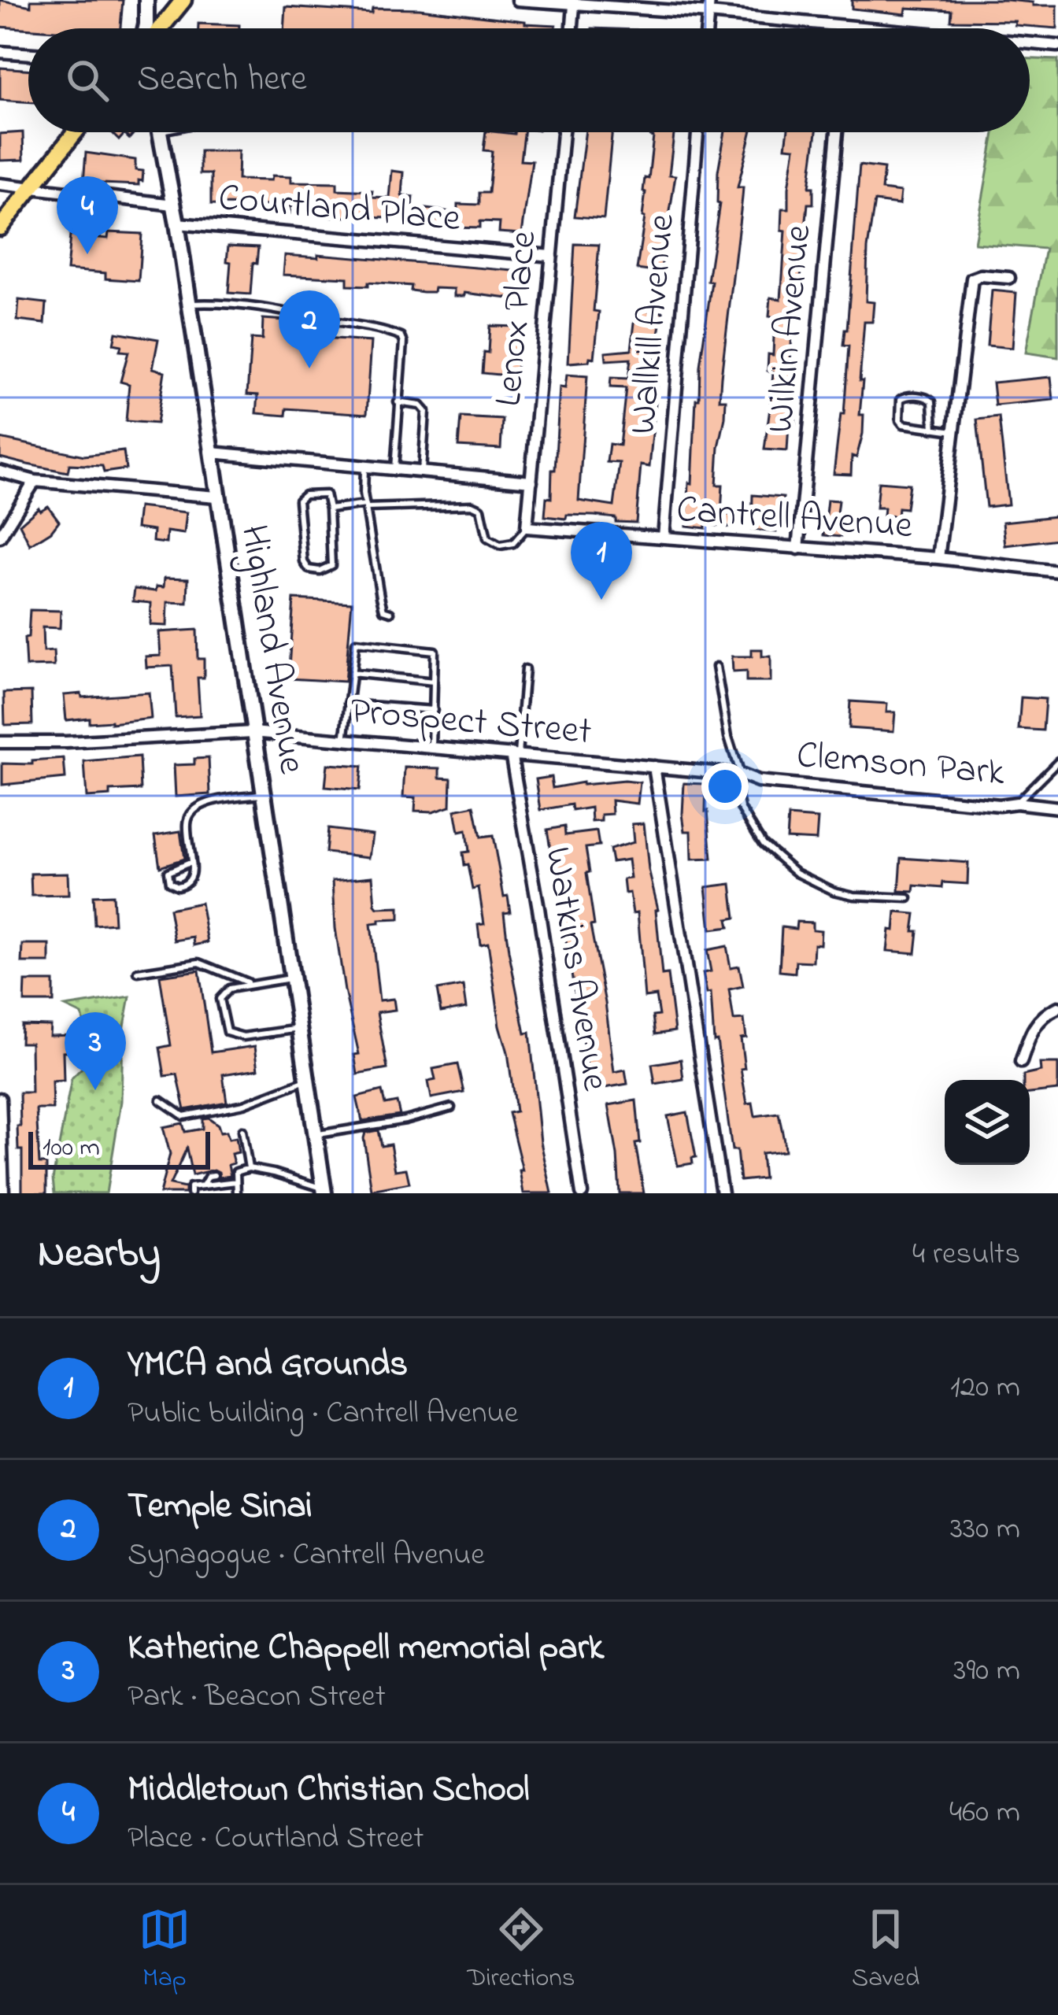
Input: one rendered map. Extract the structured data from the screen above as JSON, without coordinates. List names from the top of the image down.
{
  "streets": {
    "street": [
      "Courtland Place",
      "Lenox Place",
      "Wallkill Avenue",
      "Wilkin Avenue",
      "Cantrell Avenue",
      "Highland Avenue",
      "Prospect Street",
      "Clemson Park",
      "Watkins Avenue"
    ]
  },
  "crossings": [
    ["Courtland Place", "Lenox Place"],
    ["Courtland Place", "Highland Avenue"],
    ["Lenox Place", "Cantrell Avenue"],
    ["Wallkill Avenue", "Cantrell Avenue"],
    ["Wilkin Avenue", "Cantrell Avenue"],
    ["Highland Avenue", "Prospect Street"],
    ["Prospect Street", "Clemson Park"],
    ["Prospect Street", "Watkins Avenue"]
  ],
  "scale_bar": "100 m",
  "page": {
    "search": "Search here",
    "pins": [
      "4",
      "2",
      "1",
      "3"
    ],
    "scale": "100 m",
    "heading": ["Nearby", "4 results"],
    "list": [
      {
        "mark": "1",
        "name": "YMCA and Grounds",
        "note": "Public building · Cantrell Avenue",
        "value": "120 m"
      },
      {
        "mark": "2",
        "name": "Temple Sinai",
        "note": "Synagogue · Cantrell Avenue",
        "value": "330 m"
      },
      {
        "mark": "3",
        "name": "Katherine Chappell memorial park",
        "note": "Park · Beacon Street",
        "value": "390 m"
      },
      {
        "mark": "4",
        "name": "Middletown Christian School",
        "note": "Place · Courtland Street",
        "value": "460 m"
      }
    ],
    "nav": ["Map", "Directions", "Saved"]
  }
}
